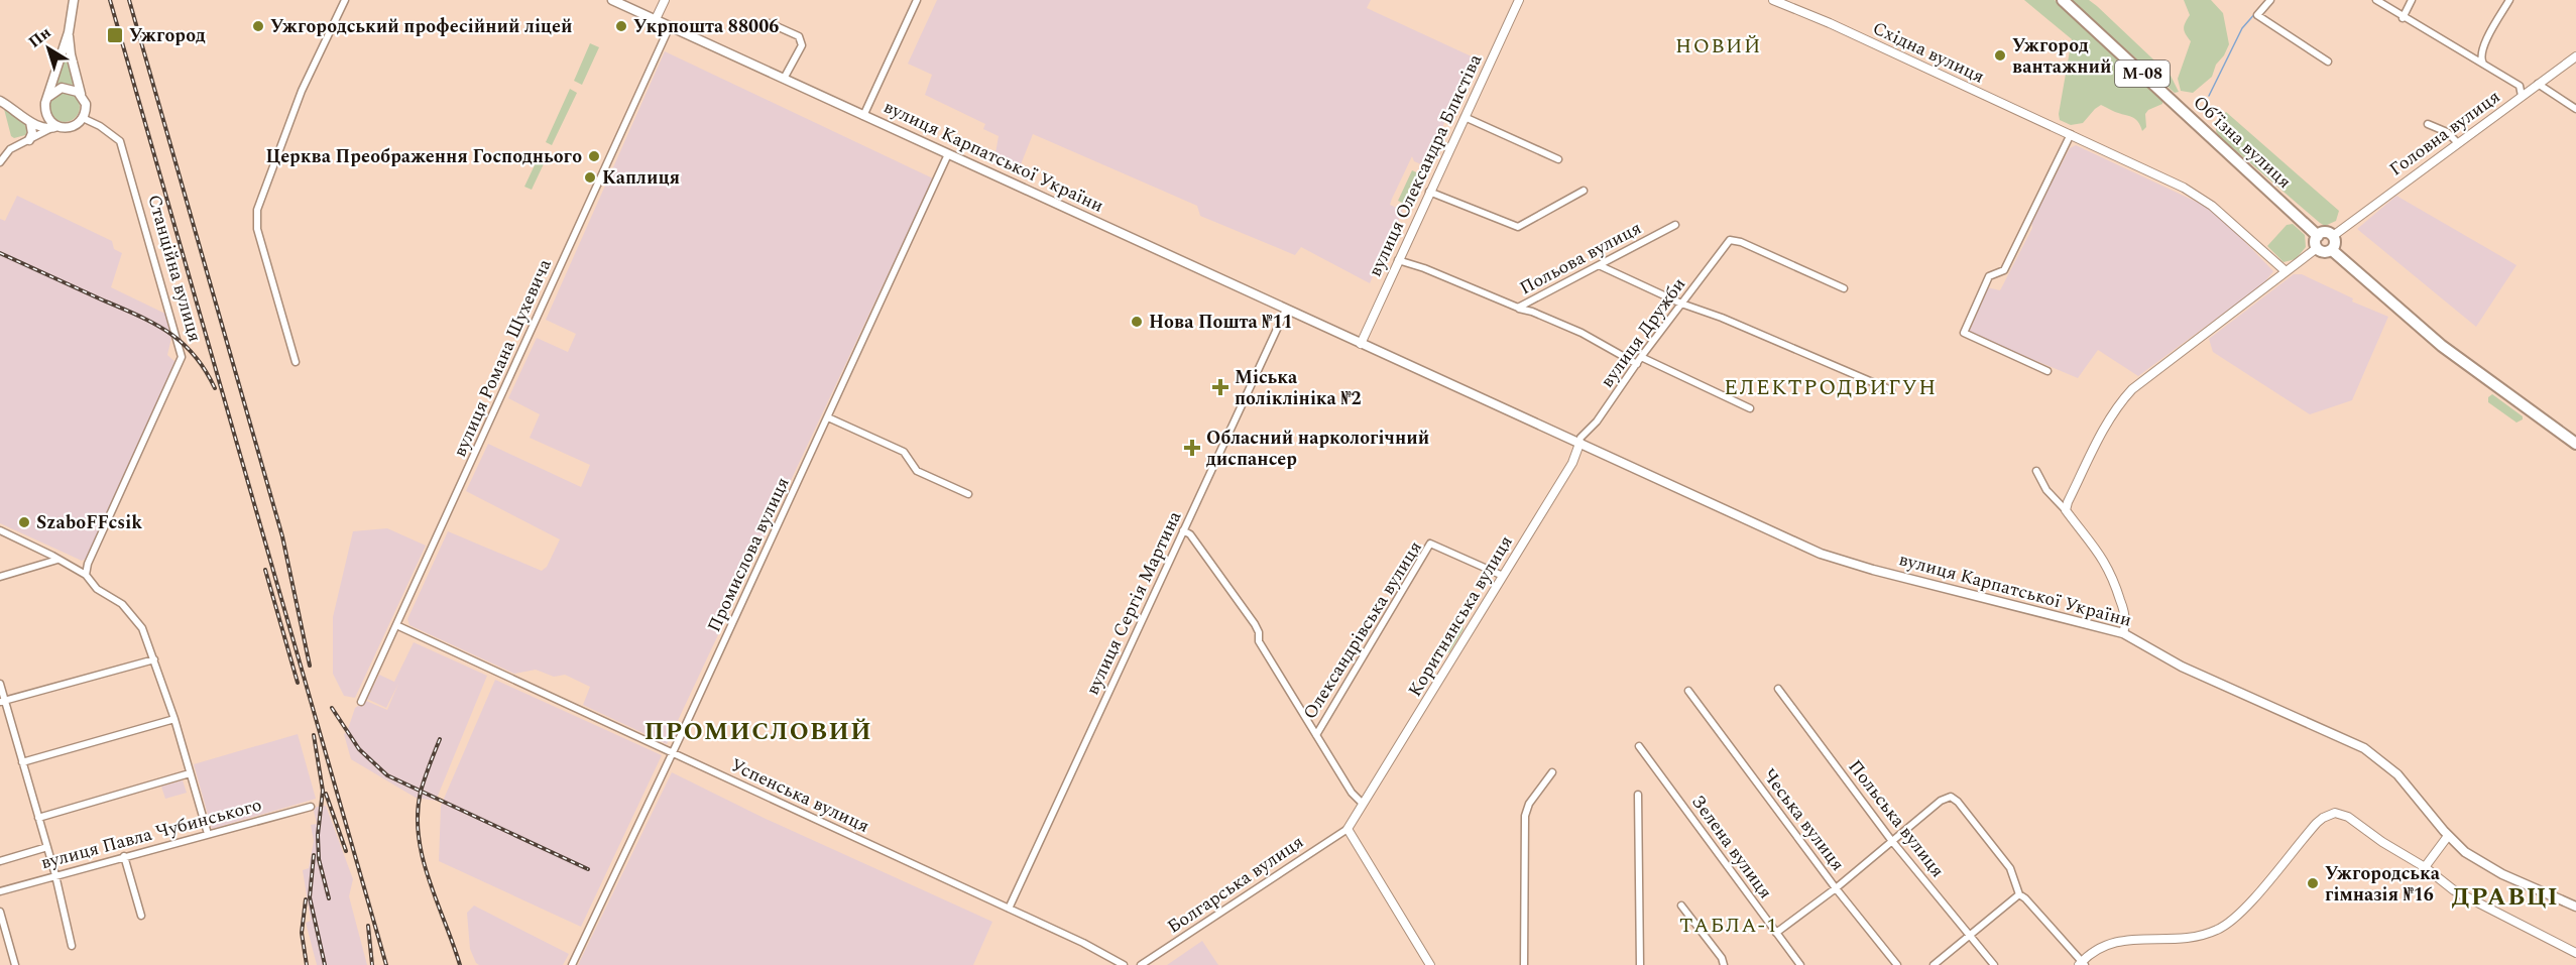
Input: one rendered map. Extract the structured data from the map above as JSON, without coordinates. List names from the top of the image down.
{
  "streets": {
    "highway": ["М-08", "Обʼїзна вулиця"],
    "main road": ["вулиця Карпатської України"],
    "street": [
      "Східна вулиця",
      "Головна вулиця",
      "вулиця Олександра Блистіва",
      "Польова вулиця",
      "Станційна вулиця",
      "вулиця Дружби",
      "вулиця Романа Шухевича",
      "Промислова вулиця",
      "вулиця Сергія Мартина",
      "Коритнянська вулиця",
      "Олександрівська вулиця",
      "Успенська вулиця",
      "Польська вулиця",
      "Чеська вулиця",
      "вулиця Павла Чубинського",
      "Зелена вулиця",
      "Болгарська вулиця"
    ]
  },
  "crossings": [
    ["Головна вулиця", "Обʼїзна вулиця"],
    ["вулиця Карпатської України", "вулиця Олександра Блистіва"],
    ["вулиця Карпатської України", "вулиця Дружби"],
    ["вулиця Карпатської України", "вулиця Романа Шухевича"],
    ["вулиця Карпатської України", "Промислова вулиця"],
    ["вулиця Карпатської України", "вулиця Сергія Мартина"],
    ["вулиця Карпатської України", "Коритнянська вулиця"],
    ["вулиця Олександра Блистіва", "Польова вулиця"],
    ["вулиця Дружби", "Коритнянська вулиця"],
    ["вулиця Романа Шухевича", "Успенська вулиця"],
    ["Промислова вулиця", "Успенська вулиця"],
    ["вулиця Сергія Мартина", "Успенська вулиця"],
    ["Коритнянська вулиця", "Олександрівська вулиця"],
    ["Коритнянська вулиця", "Болгарська вулиця"]
  ],
  "districts": [
    "НОВИЙ",
    "ЕЛЕКТРОДВИГУН",
    "ПРОМИСЛОВИЙ",
    "ДРАВЦІ",
    "ТАБЛА-1"
  ],
  "places": {
    "other": [
      "Ужгородський професійний ліцей",
      "Укрпошта 88006",
      "Ужгород вантажний",
      "Церква Преображення Господнього",
      "Каплиця",
      "Нова Пошта №11",
      "SzaboFFcsik",
      "Ужгородська гімназія №16"
    ],
    "transit": ["Ужгород"],
    "health": ["Міська поліклініка №2", "Обласний наркологічний диспансер"]
  },
  "north": "top left"
}
